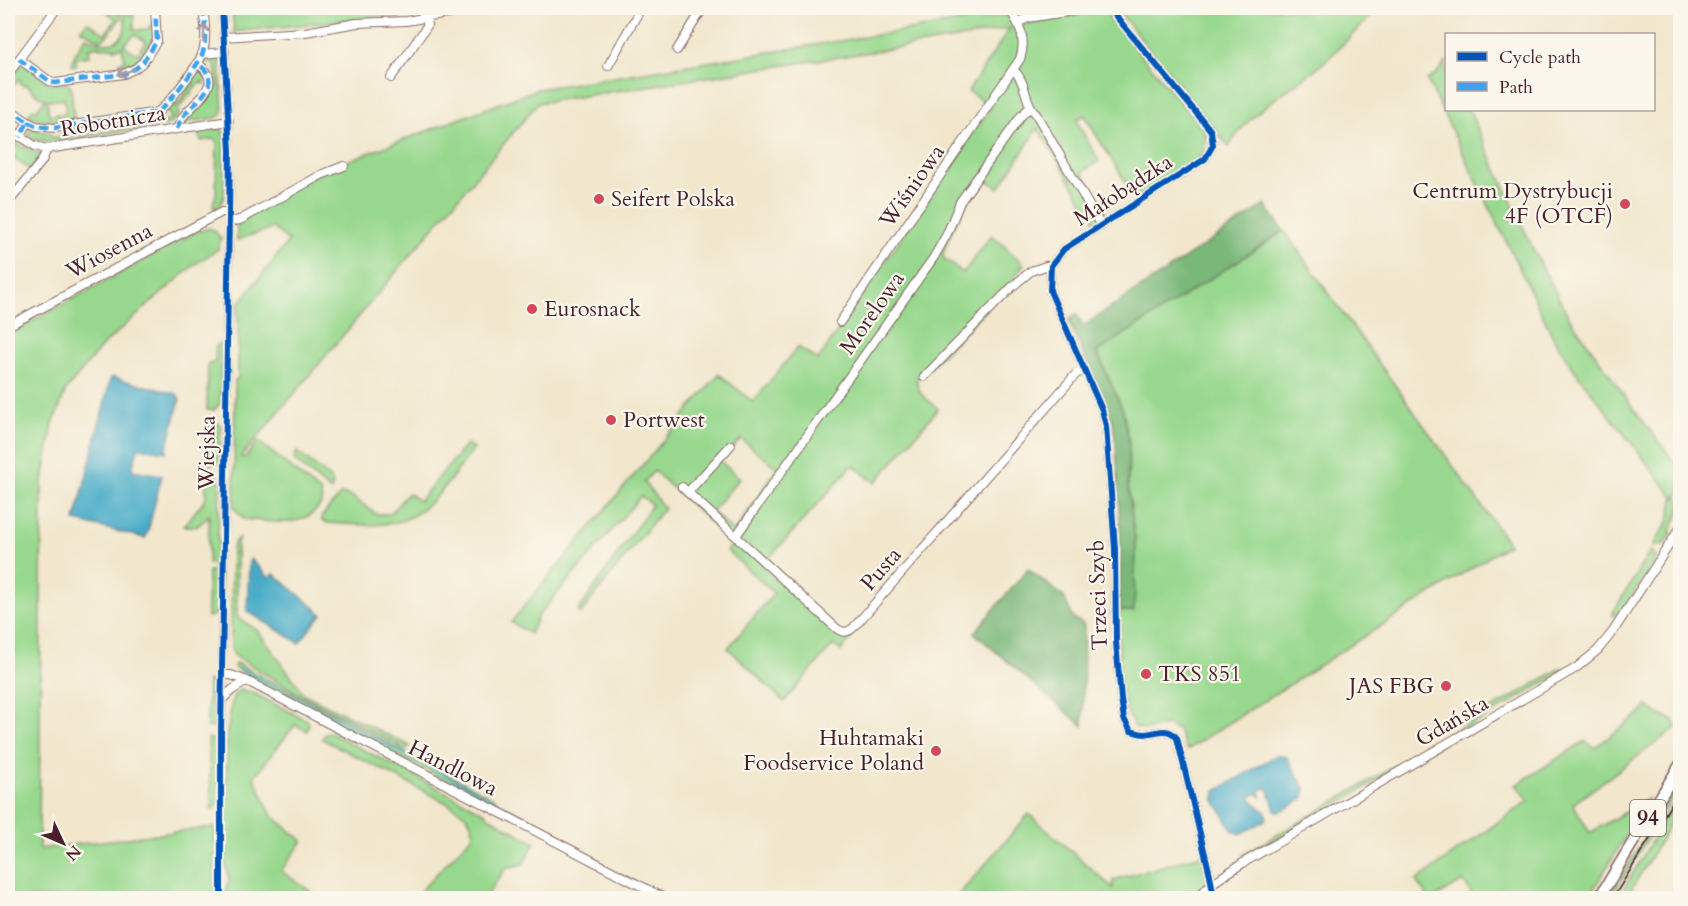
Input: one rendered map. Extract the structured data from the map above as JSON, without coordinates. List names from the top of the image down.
{
  "streets": {
    "main road": ["94"],
    "street": [
      "Robotnicza",
      "Wiśniowa",
      "Małobądzka",
      "Wiosenna",
      "Morelowa",
      "Wiejska",
      "Pusta",
      "Trzeci Szyb",
      "Gdańska",
      "Handlowa"
    ]
  },
  "crossings": [
    ["Robotnicza", "Wiejska"],
    ["Małobądzka", "Trzeci Szyb"],
    ["Wiosenna", "Wiejska"],
    ["Morelowa", "Pusta"],
    ["Wiejska", "Handlowa"],
    ["Pusta", "Trzeci Szyb"],
    ["Trzeci Szyb", "Gdańska"]
  ],
  "places": [
    "Seifert Polska",
    "Centrum Dystrybucji 4F (OTCF)",
    "Eurosnack",
    "Portwest",
    "TKS 851",
    "JAS FBG",
    "Huhtamaki Foodservice Poland"
  ],
  "legend": ["Cycle path", "Path"],
  "north": "bottom right"
}
